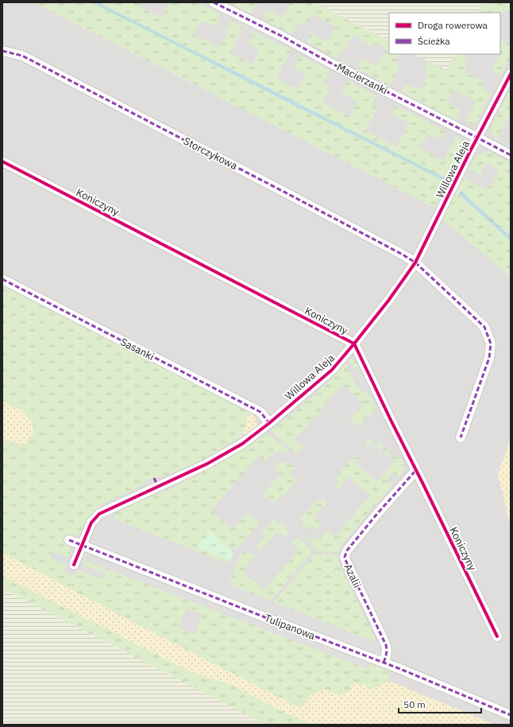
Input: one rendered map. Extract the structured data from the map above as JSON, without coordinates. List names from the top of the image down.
{
  "streets": {
    "street": [
      "Macierzanki",
      "Storczykowa",
      "Willowa Aleja",
      "Koniczyny",
      "Sasanki",
      "Azalii",
      "Tulipanowa"
    ]
  },
  "crossings": [
    ["Macierzanki", "Willowa Aleja"],
    ["Storczykowa", "Willowa Aleja"],
    ["Willowa Aleja", "Koniczyny"],
    ["Willowa Aleja", "Sasanki"],
    ["Willowa Aleja", "Tulipanowa"],
    ["Koniczyny", "Azalii"],
    ["Azalii", "Tulipanowa"]
  ],
  "legend": ["Droga rowerowa", "Ścieżka"],
  "scale_bar": "50 m"
}
